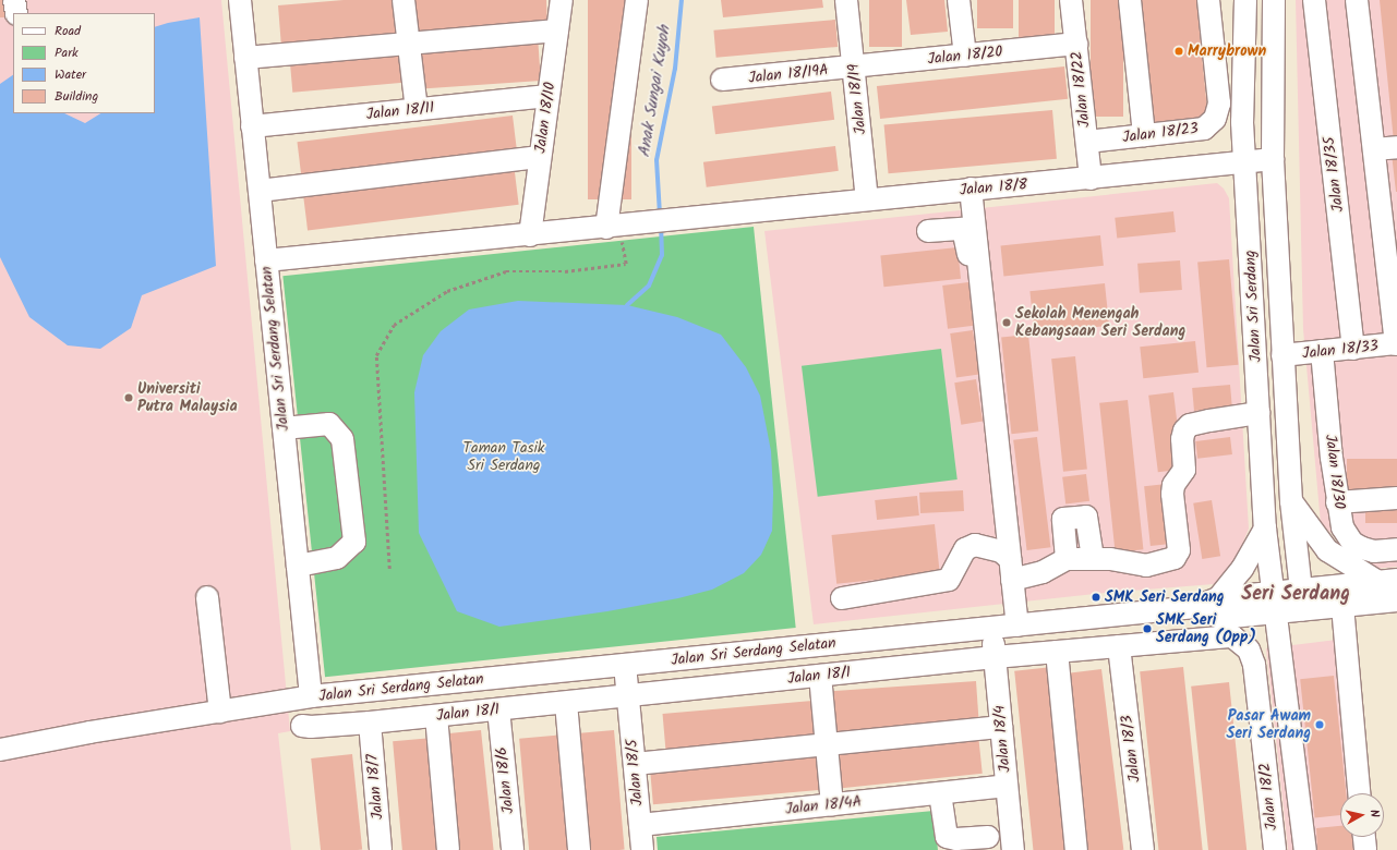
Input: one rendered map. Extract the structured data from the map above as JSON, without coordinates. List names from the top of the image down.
{
  "streets": {
    "street": [
      "Jalan 18/20",
      "Jalan 18/19A",
      "Jalan 18/22",
      "Jalan 18/19",
      "Jalan 18/11",
      "Jalan 18/10",
      "Jalan 18/23",
      "Jalan 18/35",
      "Jalan 18/8",
      "Jalan Sri Serdang",
      "Jalan Sri Serdang Selatan",
      "Jalan 18/33",
      "Jalan 18/30",
      "Jalan 18/1",
      "Jalan 18/4",
      "Jalan 18/3",
      "Jalan 18/5",
      "Jalan 18/6",
      "Jalan 18/7",
      "Jalan 18/2",
      "Jalan 18/4A"
    ]
  },
  "crossings": [
    ["Jalan 18/20", "Jalan 18/19A"],
    ["Jalan 18/20", "Jalan 18/22"],
    ["Jalan 18/20", "Jalan 18/19"],
    ["Jalan 18/19A", "Jalan 18/19"],
    ["Jalan 18/22", "Jalan 18/23"],
    ["Jalan 18/22", "Jalan 18/8"],
    ["Jalan 18/19", "Jalan 18/8"],
    ["Jalan 18/11", "Jalan 18/10"],
    ["Jalan 18/11", "Jalan Sri Serdang Selatan"],
    ["Jalan 18/10", "Jalan 18/8"],
    ["Jalan 18/35", "Jalan 18/33"],
    ["Jalan 18/8", "Jalan Sri Serdang"],
    ["Jalan 18/8", "Jalan Sri Serdang Selatan"],
    ["Jalan Sri Serdang", "Jalan Sri Serdang Selatan"],
    ["Jalan Sri Serdang", "Jalan 18/33"],
    ["Jalan Sri Serdang Selatan", "Jalan 18/4"],
    ["Jalan Sri Serdang Selatan", "Jalan 18/5"],
    ["Jalan 18/33", "Jalan 18/30"],
    ["Jalan 18/1", "Jalan 18/4"],
    ["Jalan 18/1", "Jalan 18/3"],
    ["Jalan 18/1", "Jalan 18/5"],
    ["Jalan 18/1", "Jalan 18/6"],
    ["Jalan 18/1", "Jalan 18/7"],
    ["Jalan 18/1", "Jalan 18/2"],
    ["Jalan 18/4", "Jalan 18/4A"],
    ["Jalan 18/5", "Jalan 18/4A"]
  ],
  "districts": ["Seri Serdang"],
  "water": ["Anak Sungai Kuyoh"],
  "parks": ["Taman Tasik Sri Serdang"],
  "places": [
    "Marrybrown",
    "Sekolah Menengah Kebangsaan Seri Serdang",
    "Universiti Putra Malaysia",
    "SMK Seri Serdang",
    "SMK Seri Serdang (Opp)",
    "Pasar Awam Seri Serdang"
  ],
  "legend": [
    "Road",
    "Park",
    "Water",
    "Building"
  ],
  "north": "right"
}
